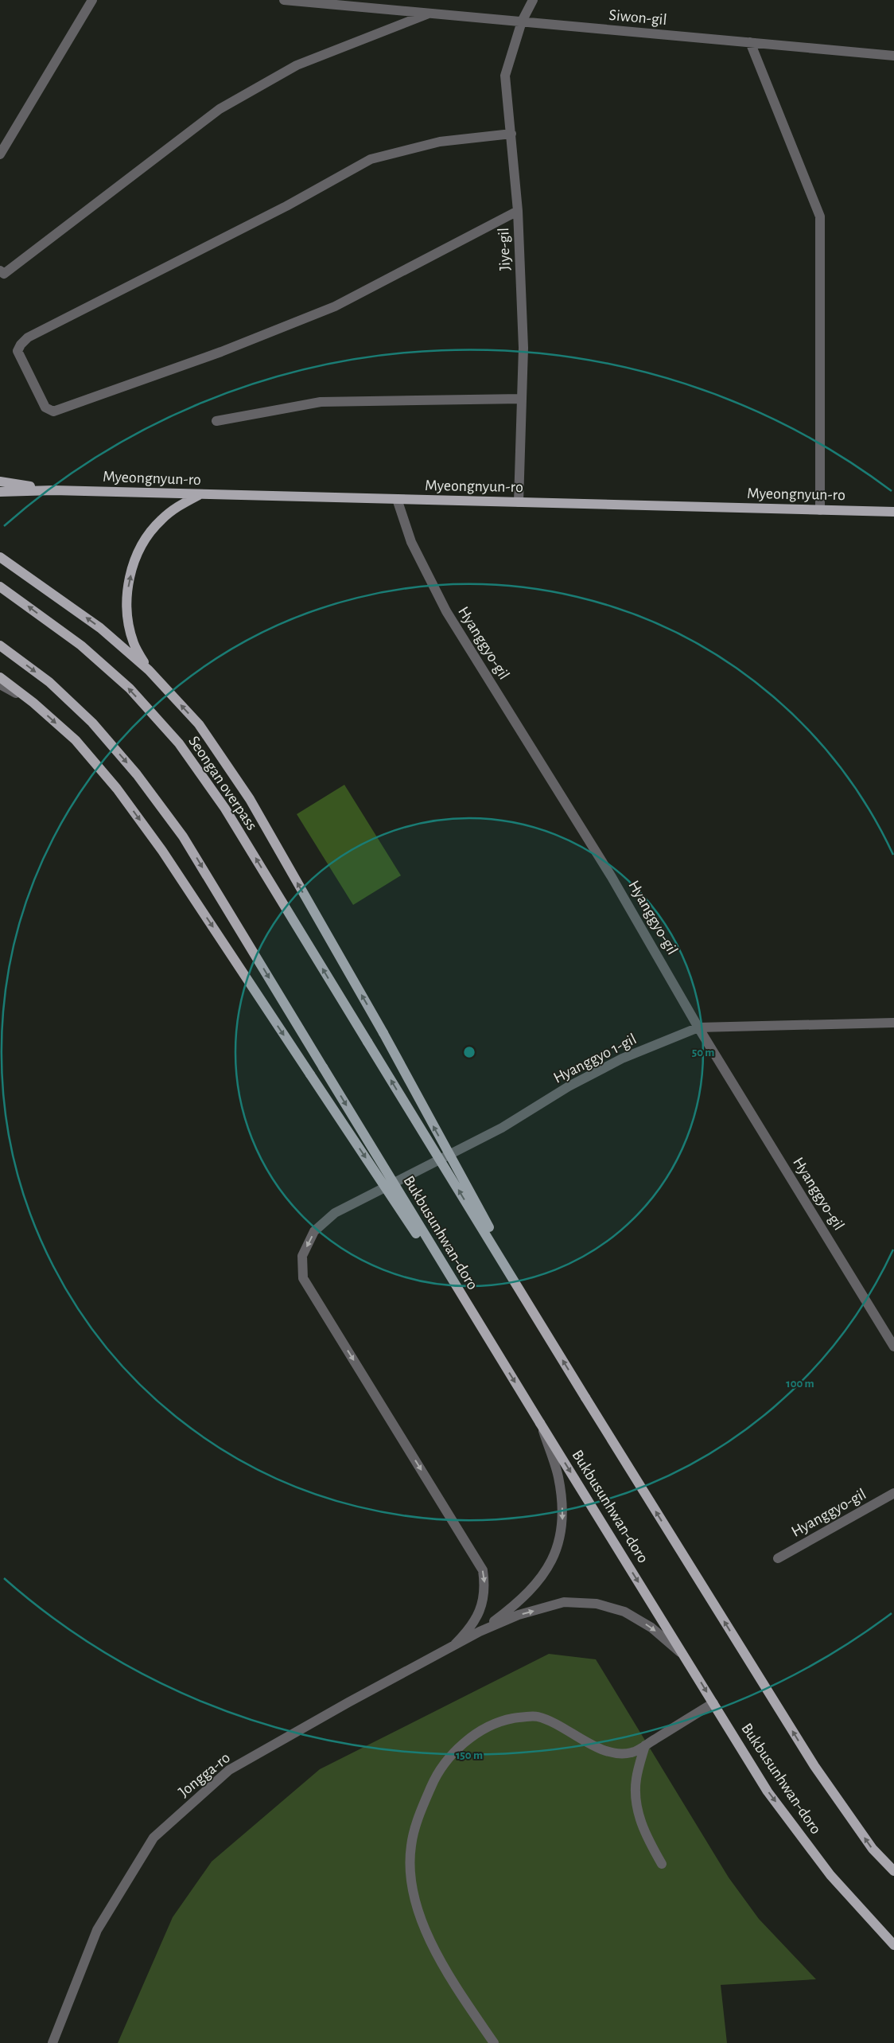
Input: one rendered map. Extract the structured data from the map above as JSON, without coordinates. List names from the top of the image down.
{
  "streets": {
    "main road": ["Myeongnyun-ro", "Seongan overpass", "Bukbusunhwan-doro"],
    "street": [
      "Siwon-gil",
      "Jiye-gil",
      "Hyanggyo-gil",
      "Hyanggyo 1-gil",
      "Jongga-ro"
    ]
  },
  "crossings": [
    ["Siwon-gil", "Jiye-gil"],
    ["Jiye-gil", "Myeongnyun-ro"],
    ["Myeongnyun-ro", "Hyanggyo-gil"],
    ["Hyanggyo-gil", "Hyanggyo 1-gil"],
    ["Hyanggyo 1-gil", "Jongga-ro"]
  ],
  "rings": ["50 m", "100 m", "150 m"]
}
